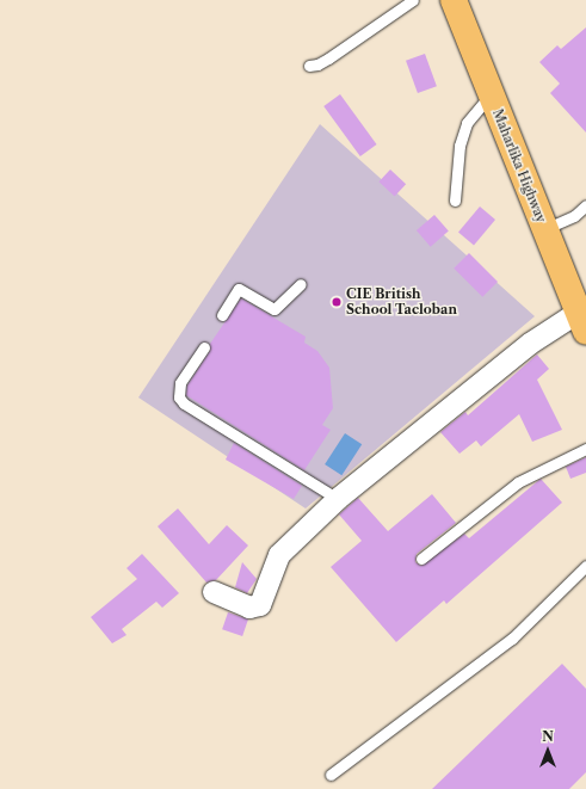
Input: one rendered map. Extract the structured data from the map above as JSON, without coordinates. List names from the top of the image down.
{
  "streets": {
    "main road": ["Maharlika Highway"]
  },
  "places": ["CIE British School Tacloban"],
  "north": "top"
}
